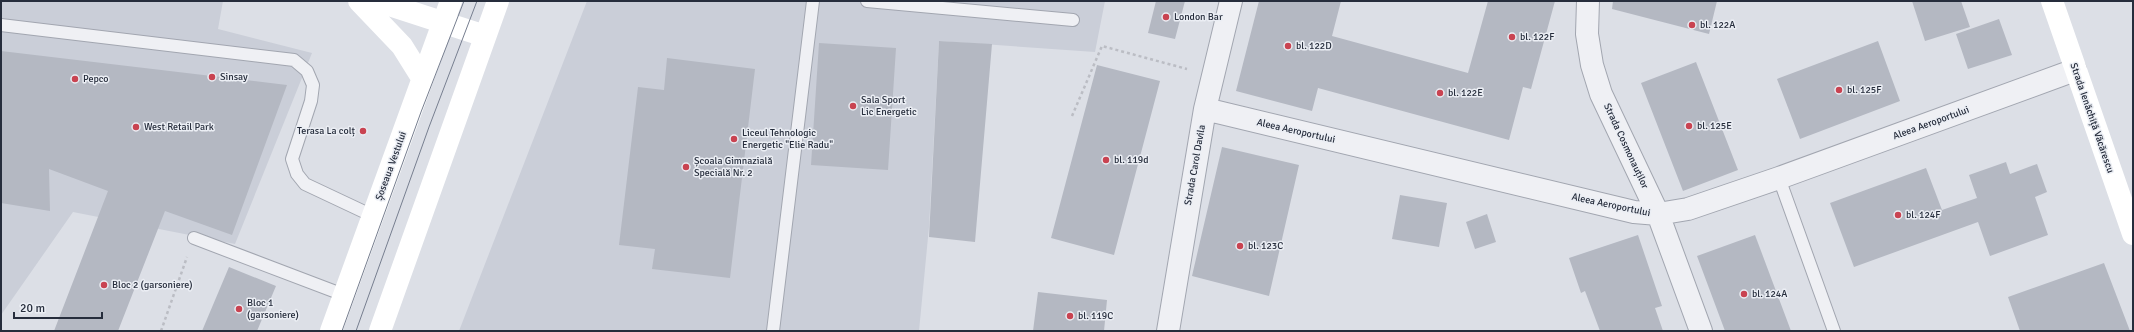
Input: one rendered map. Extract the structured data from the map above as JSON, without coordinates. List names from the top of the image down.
{
  "streets": {
    "main road": ["Strada Ienăchiță Văcărescu", "Șoseaua Vestului"],
    "street": ["Aleea Aeroportului", "Strada Cosmonauților", "Strada Carol Davila"]
  },
  "crossings": [
    ["Strada Ienăchiță Văcărescu", "Aleea Aeroportului"],
    ["Aleea Aeroportului", "Strada Cosmonauților"],
    ["Aleea Aeroportului", "Strada Carol Davila"]
  ],
  "places": [
    "London Bar",
    "bl. 122A",
    "bl. 122F",
    "bl. 122D",
    "Sinsay",
    "Pepco",
    "bl. 125F",
    "bl. 122E",
    "Sala Sport Lic Energetic",
    "bl. 125E",
    "West Retail Park",
    "Terasa La colț",
    "Liceul Tehnologic Energetic \"Elie Radu\"",
    "bl. 119d",
    "Școala Gimnazială Specială Nr. 2",
    "bl. 124F",
    "bl. 123C",
    "Bloc 2 (garsoniere)",
    "bl. 124A",
    "Bloc 1 (garsoniere)",
    "bl. 119C"
  ],
  "scale_bar": "20 m"
}
